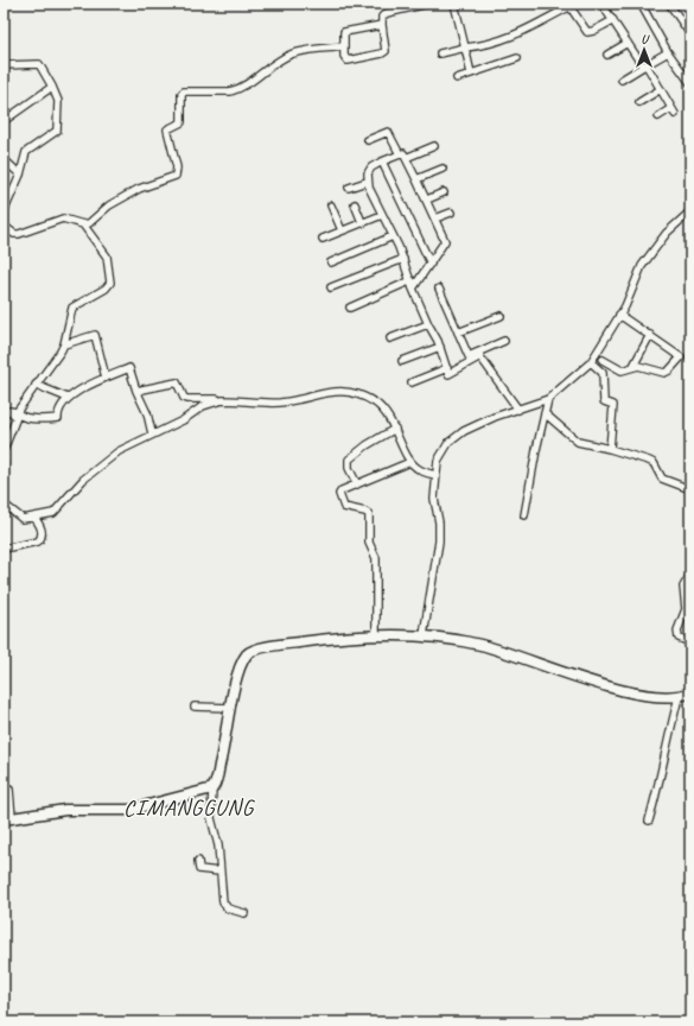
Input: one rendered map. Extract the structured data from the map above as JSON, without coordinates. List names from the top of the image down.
{
  "districts": ["CIMANGGUNG"],
  "north": "top"
}
